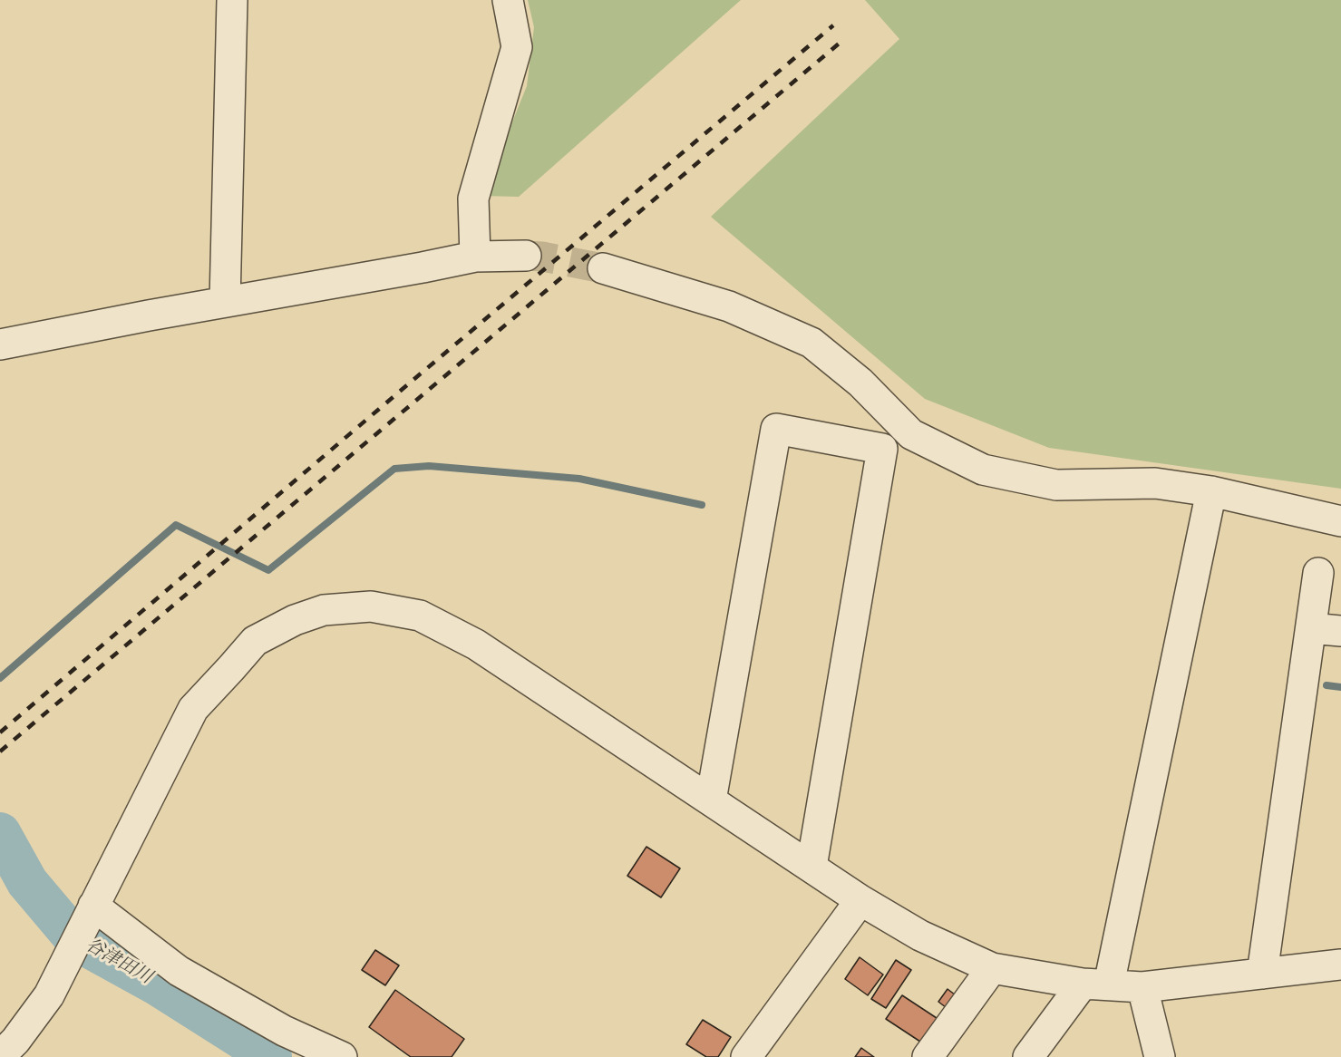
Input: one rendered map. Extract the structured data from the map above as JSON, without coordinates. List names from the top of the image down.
{
  "water": ["谷津田川"]
}
